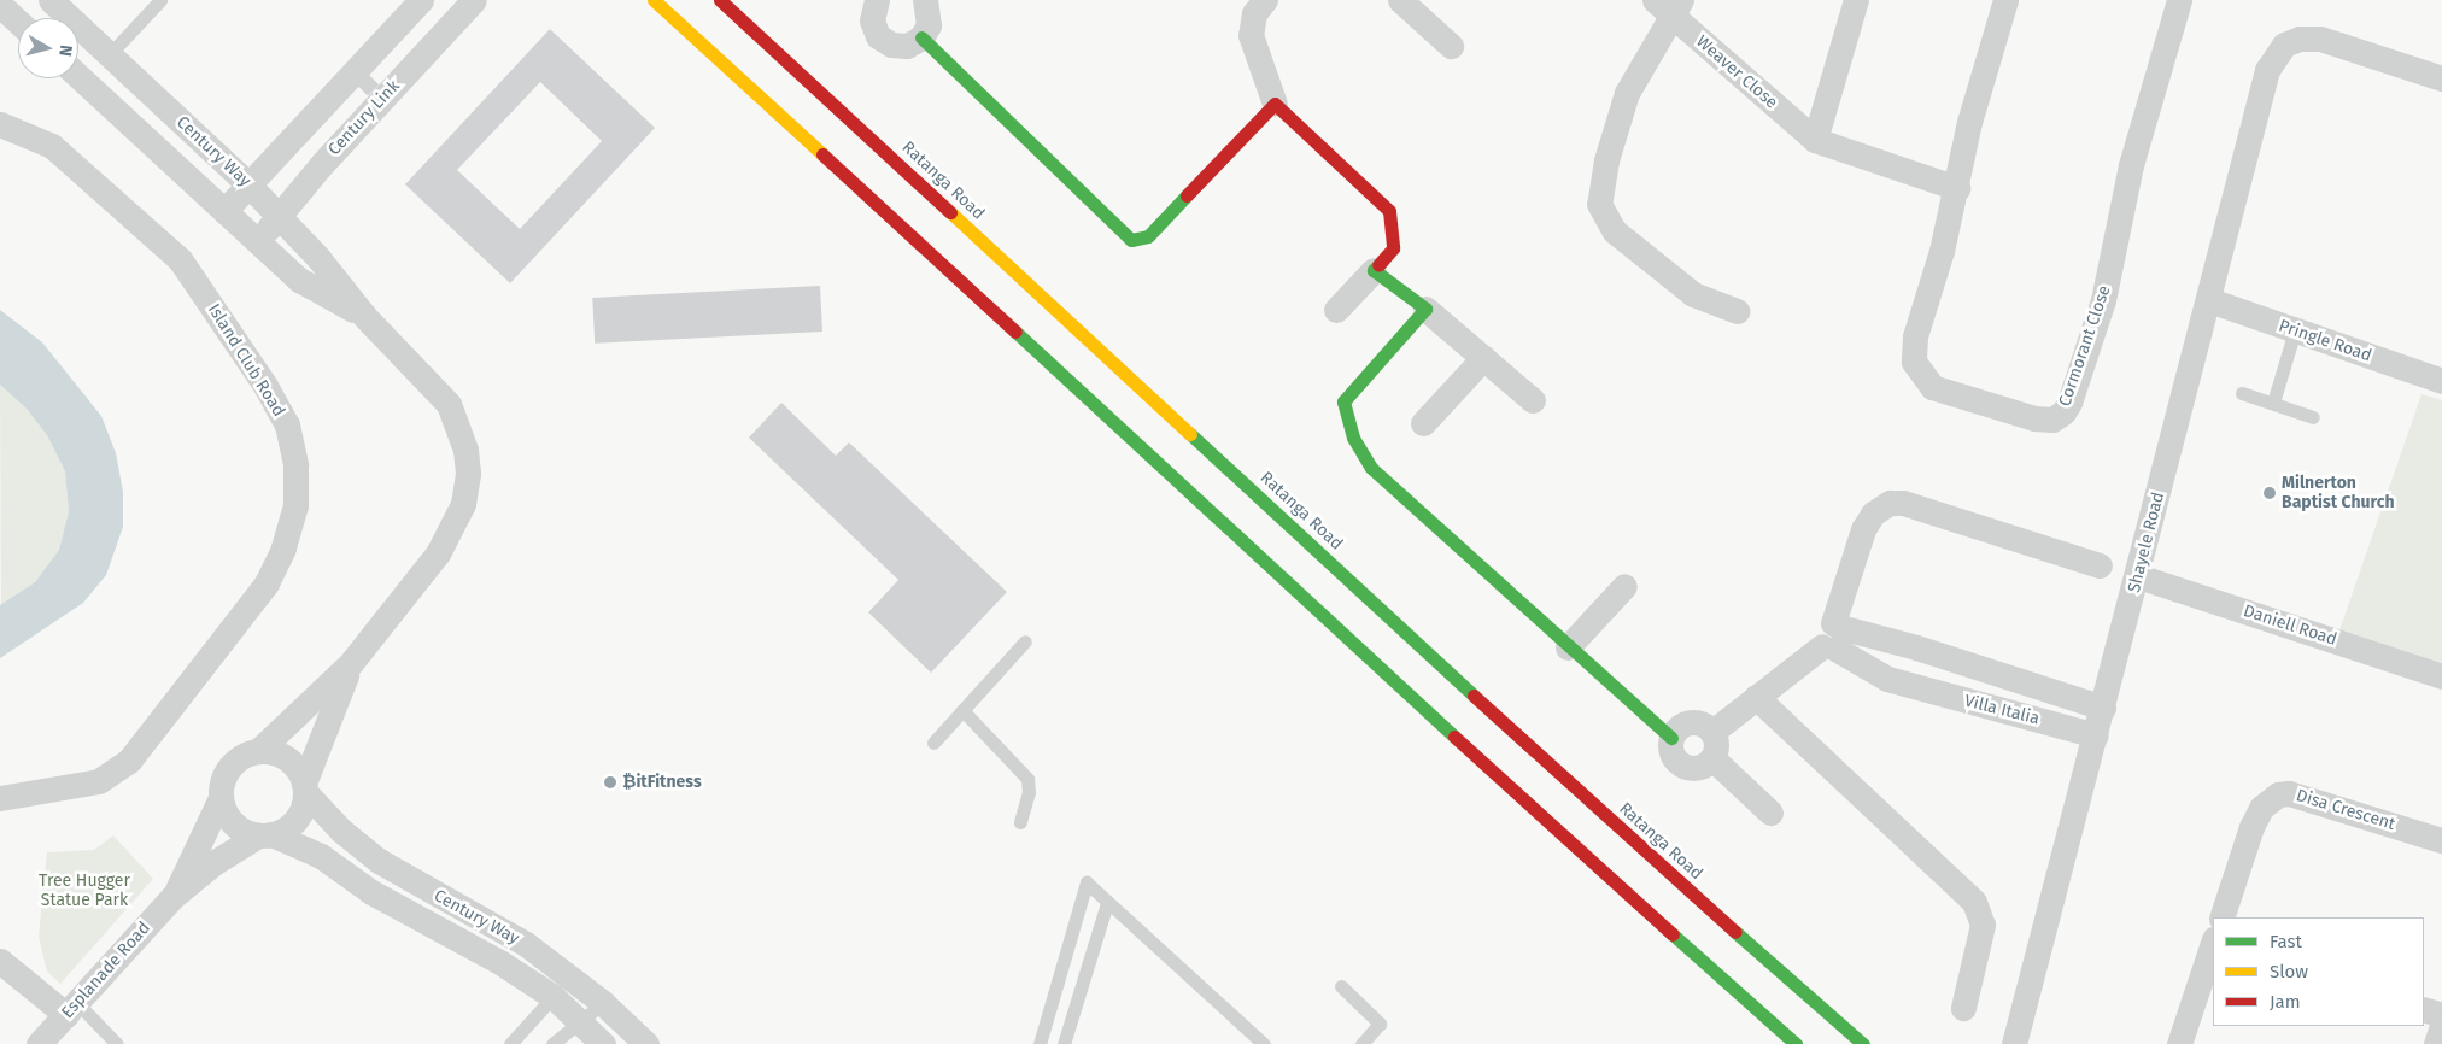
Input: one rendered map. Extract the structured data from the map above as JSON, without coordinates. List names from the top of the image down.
{
  "streets": {
    "main road": ["Ratanga Road"],
    "street": [
      "Weaver Close",
      "Century Link",
      "Century Way",
      "Pringle Road",
      "Cormorant Close",
      "Island Club Road",
      "Shayele Road",
      "Daniell Road",
      "Villa Italia",
      "Disa Crescent",
      "Esplanade Road"
    ]
  },
  "crossings": [
    ["Weaver Close", "Cormorant Close"],
    ["Century Link", "Century Way"],
    ["Century Way", "Esplanade Road"],
    ["Pringle Road", "Shayele Road"],
    ["Shayele Road", "Daniell Road"],
    ["Shayele Road", "Villa Italia"]
  ],
  "parks": ["Tree Hugger Statue Park"],
  "places": ["Milnerton Baptist Church", "₿itFitness"],
  "legend": ["Fast", "Slow", "Jam"],
  "north": "right"
}
